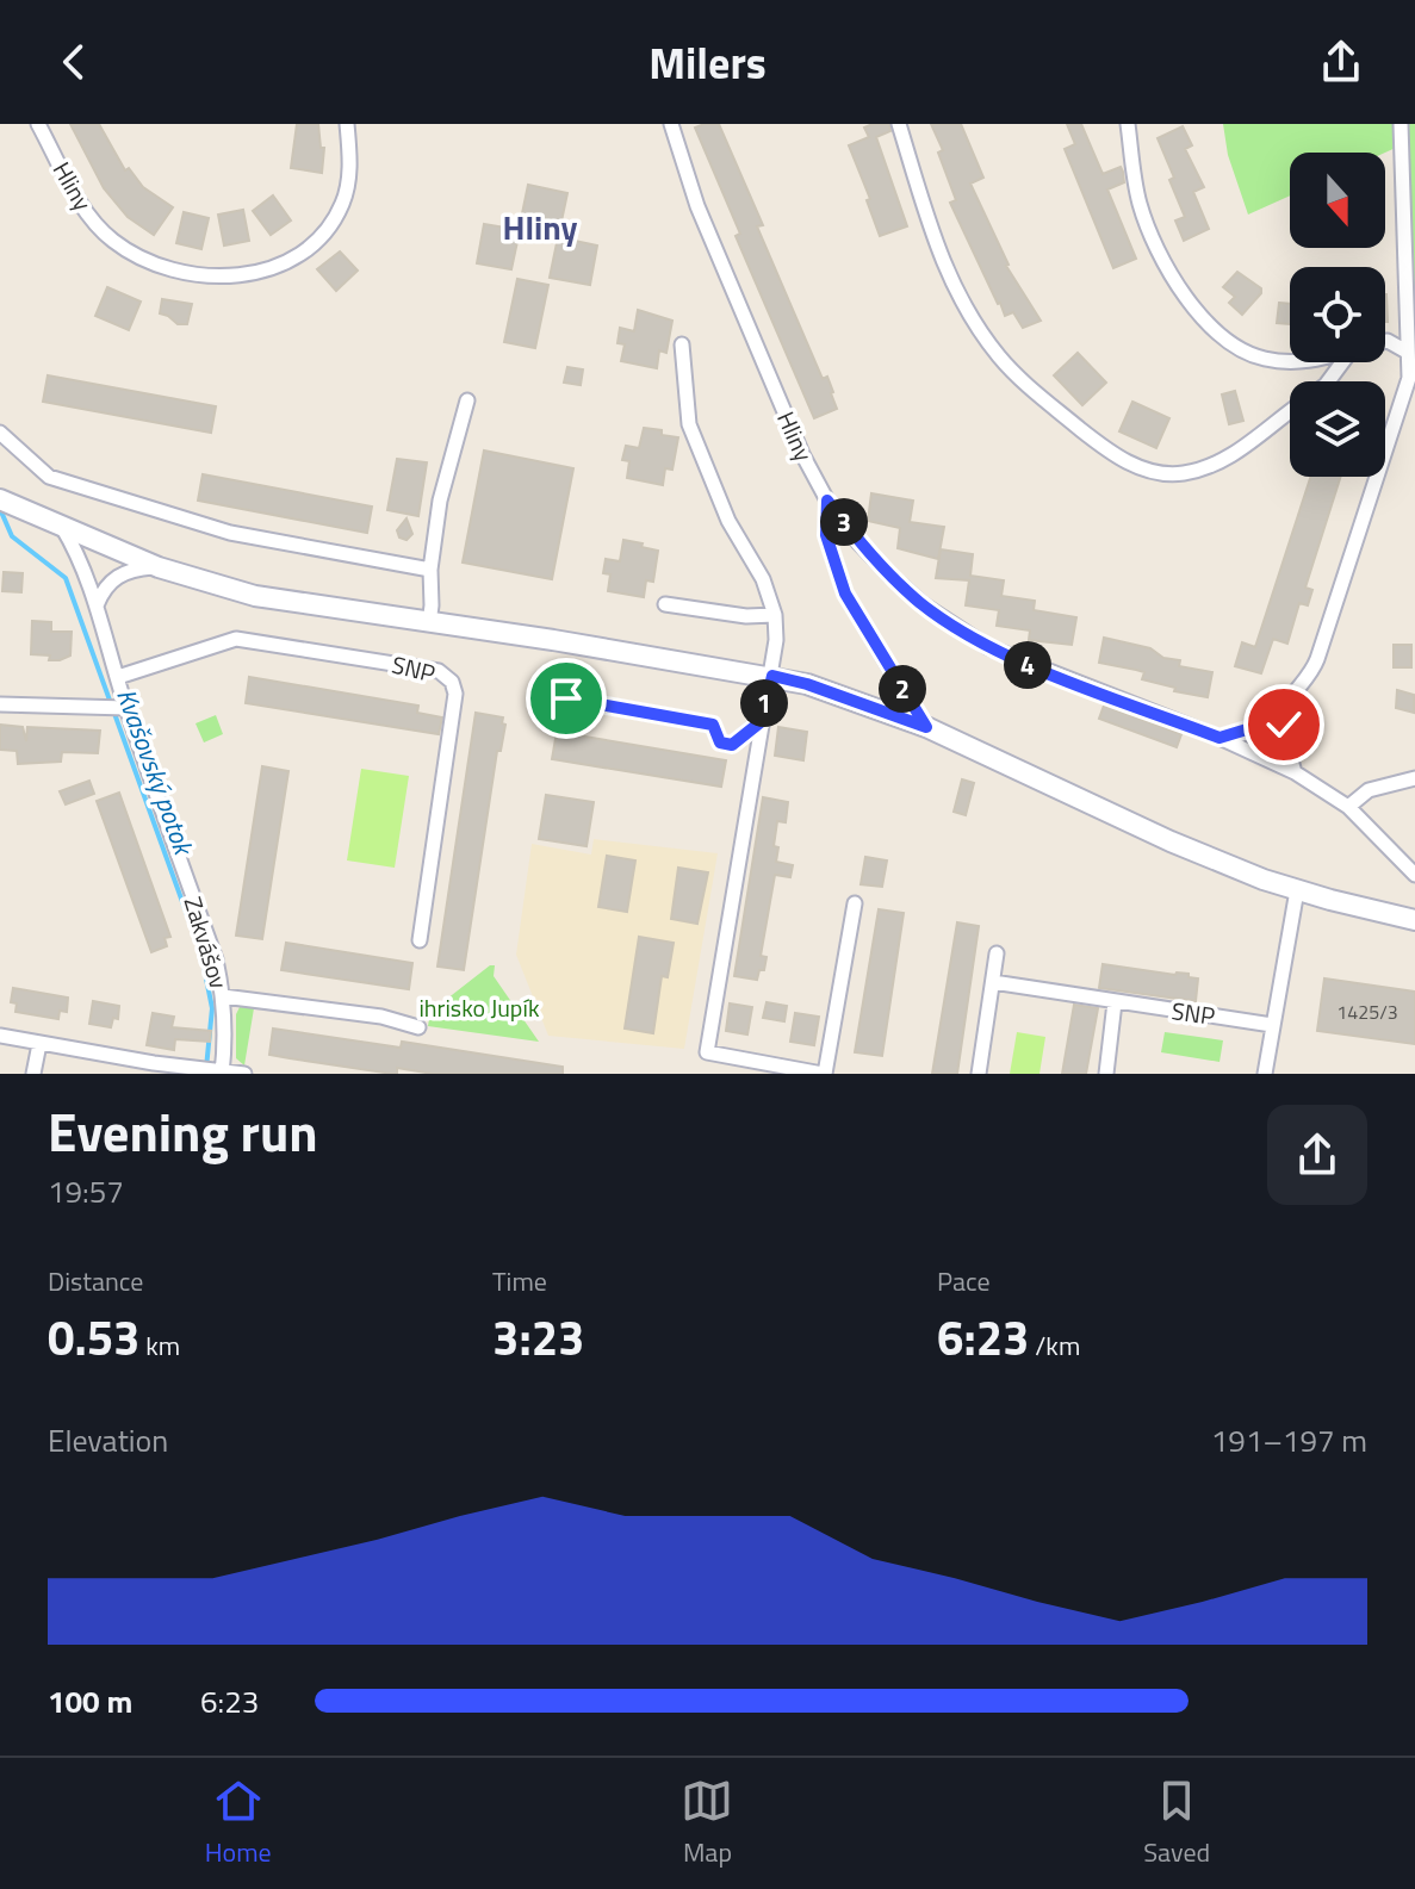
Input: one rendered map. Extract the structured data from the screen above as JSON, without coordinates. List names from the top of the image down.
{
  "streets": {
    "street": ["Hliny", "SNP", "Zakvášov"]
  },
  "crossings": [
    ["SNP", "Zakvášov"]
  ],
  "districts": ["Hliny"],
  "water": ["Kvašovský potok"],
  "parks": ["ihrisko Jupík"],
  "house_numbers": ["1425/3"],
  "north": "bottom",
  "page": {
    "header": "Milers",
    "pins": [
      "3",
      "4",
      "2",
      "1"
    ],
    "heading": ["Evening run", "19:57"],
    "stats": [
      ["Distance", "0.53 km"],
      ["Time", "3:23"],
      ["Pace", "6:23 /km"]
    ],
    "chart": ["Elevation", "191–197 m"],
    "list": [
      {
        "name": "100 m",
        "note": "6:23"
      }
    ],
    "tabs": ["Home", "Map", "Saved"]
  }
}
